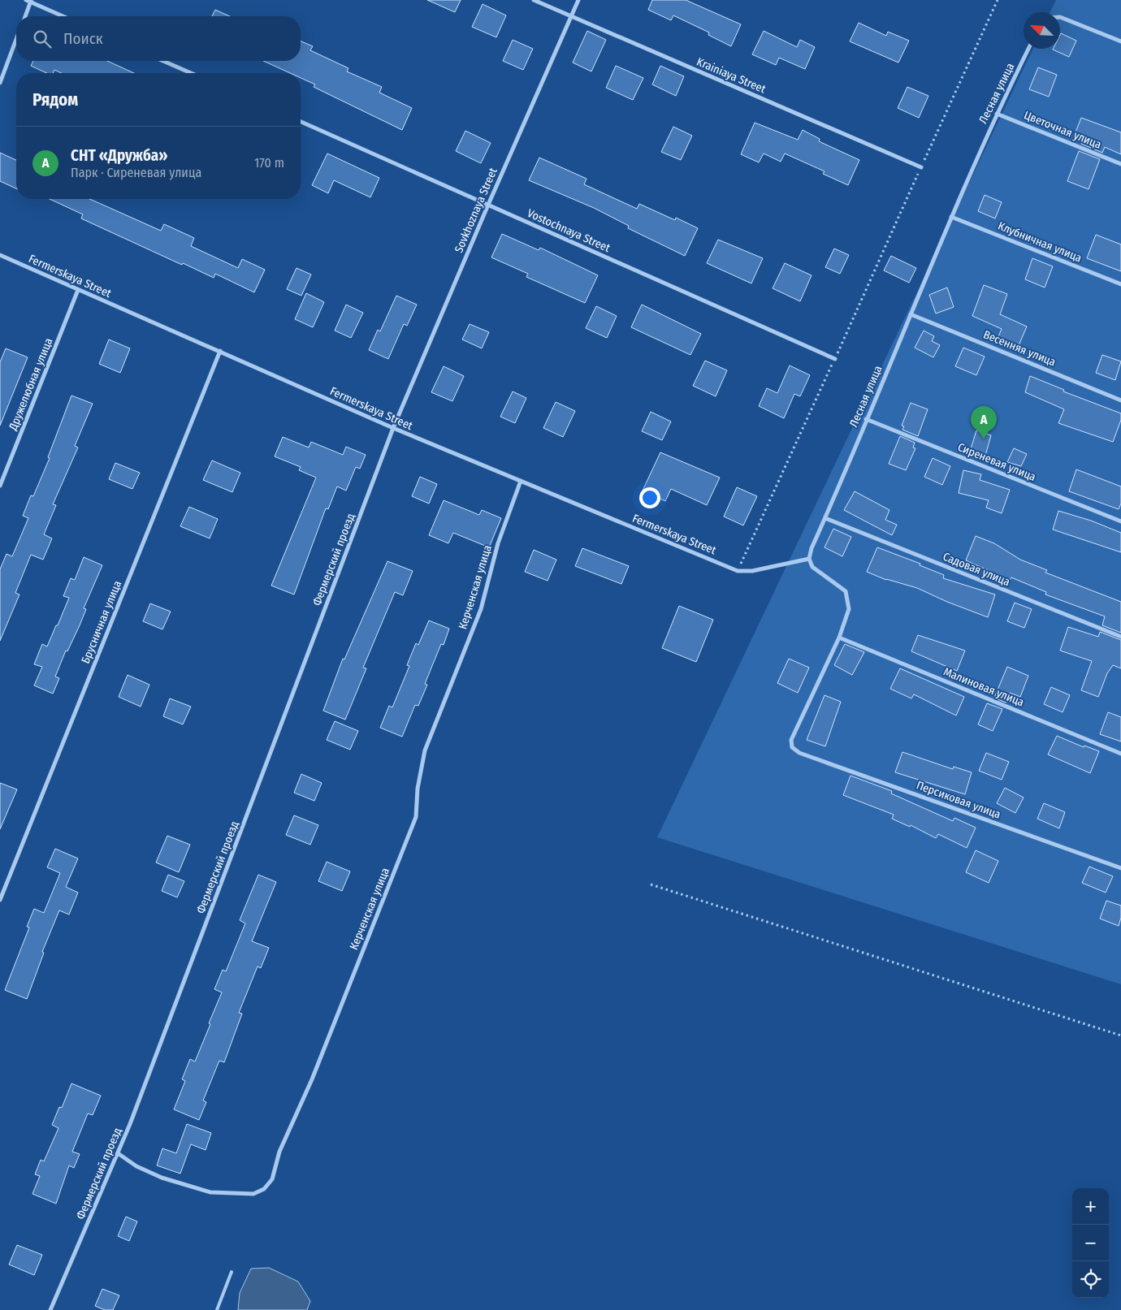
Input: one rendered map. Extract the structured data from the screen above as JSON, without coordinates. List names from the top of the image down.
{
  "streets": {
    "street": [
      "Krainiaya Street",
      "Лесная улица",
      "Цветочная улица",
      "Sovkhoznaya Street",
      "Vostochnaya Street",
      "Клубничная улица",
      "Fermerskaya Street",
      "Весенняя улица",
      "Дружелюбная улица",
      "Сиреневая улица",
      "Фермерский проезд",
      "Садовая улица",
      "Керченская улица",
      "Брусничная улица",
      "Малиновая улица",
      "Персиковая улица"
    ]
  },
  "crossings": [
    ["Krainiaya Street", "Sovkhoznaya Street"],
    ["Лесная улица", "Цветочная улица"],
    ["Лесная улица", "Клубничная улица"],
    ["Лесная улица", "Весенняя улица"],
    ["Лесная улица", "Сиреневая улица"],
    ["Лесная улица", "Садовая улица"],
    ["Sovkhoznaya Street", "Vostochnaya Street"],
    ["Sovkhoznaya Street", "Fermerskaya Street"],
    ["Sovkhoznaya Street", "Фермерский проезд"],
    ["Fermerskaya Street", "Дружелюбная улица"],
    ["Fermerskaya Street", "Фермерский проезд"],
    ["Fermerskaya Street", "Керченская улица"],
    ["Fermerskaya Street", "Брусничная улица"],
    ["Фермерский проезд", "Керченская улица"],
    ["Малиновая улица", "Персиковая улица"]
  ],
  "north": "top left",
  "page": {
    "search": "Поиск",
    "heading": "Рядом",
    "list": [
      {
        "mark": "A",
        "name": "СНТ «Дружба»",
        "note": "Парк · Сиреневая улица",
        "value": "170 m"
      }
    ],
    "pins": "A",
    "map_buttons": ["+", "−"]
  }
}
